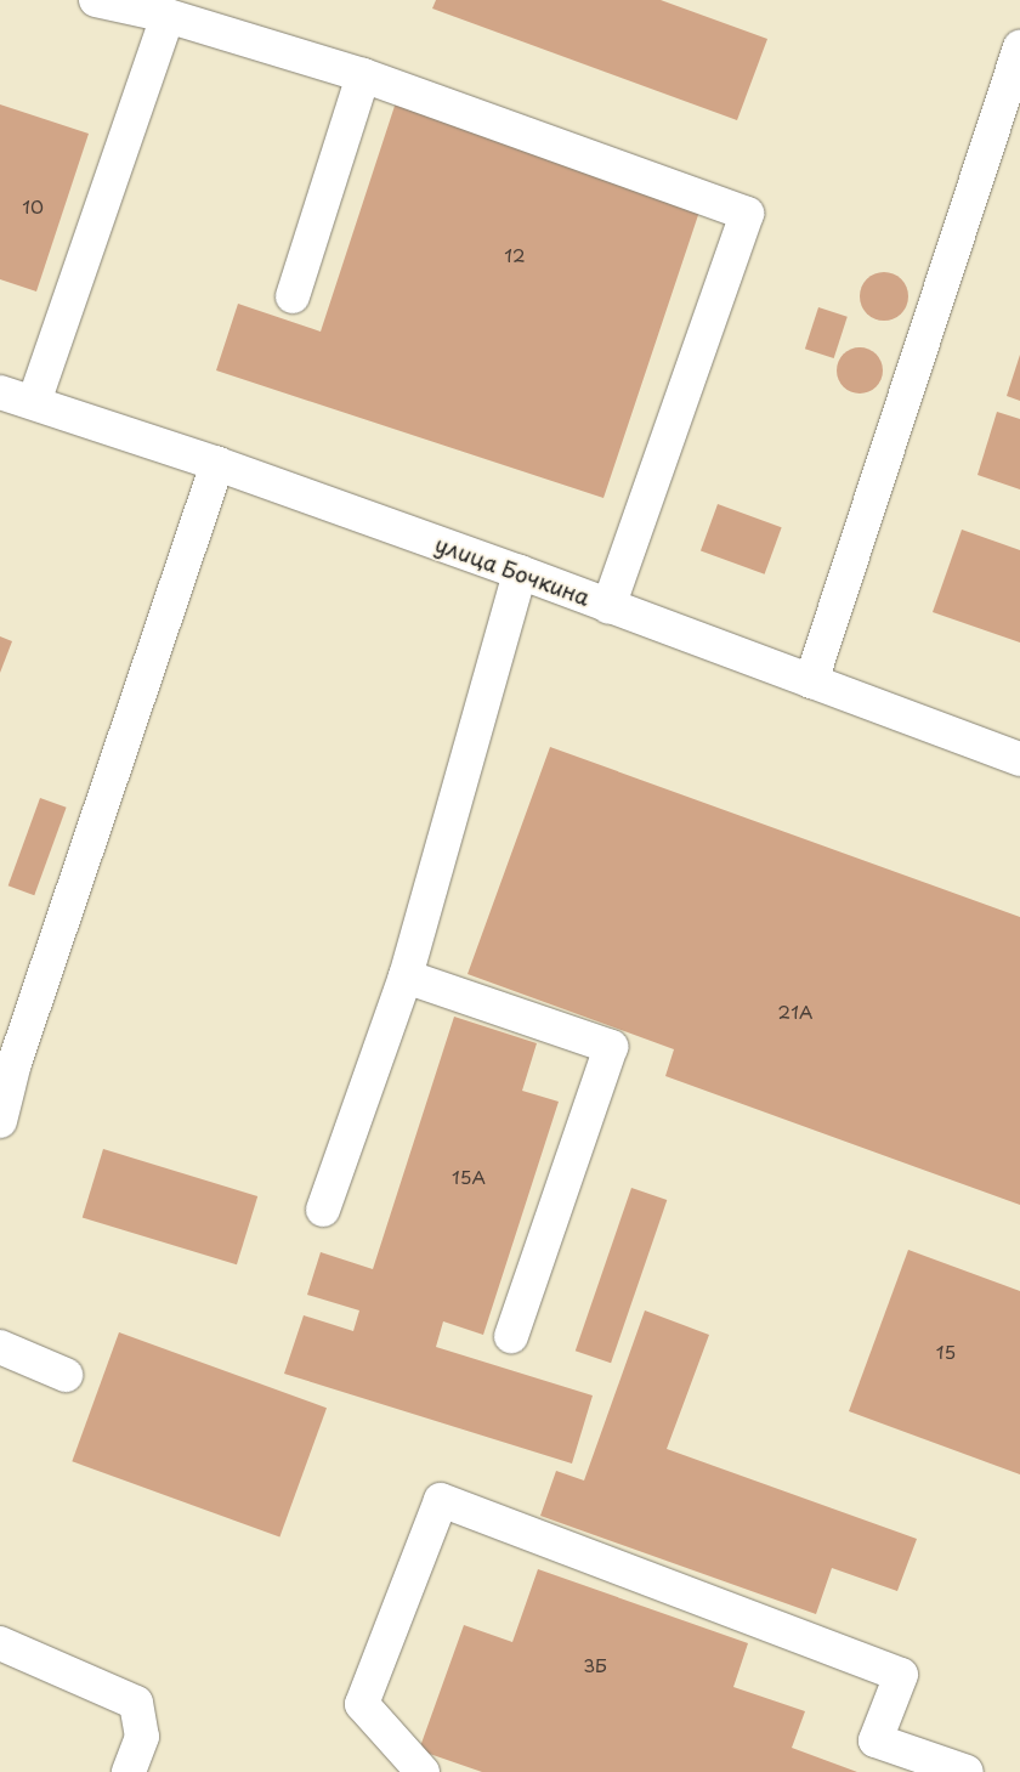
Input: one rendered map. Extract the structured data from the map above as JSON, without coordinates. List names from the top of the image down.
{
  "streets": {
    "street": ["улица Бочкина"]
  },
  "house_numbers": [
    "10",
    "12",
    "21А",
    "15А",
    "15",
    "3Б"
  ]
}
